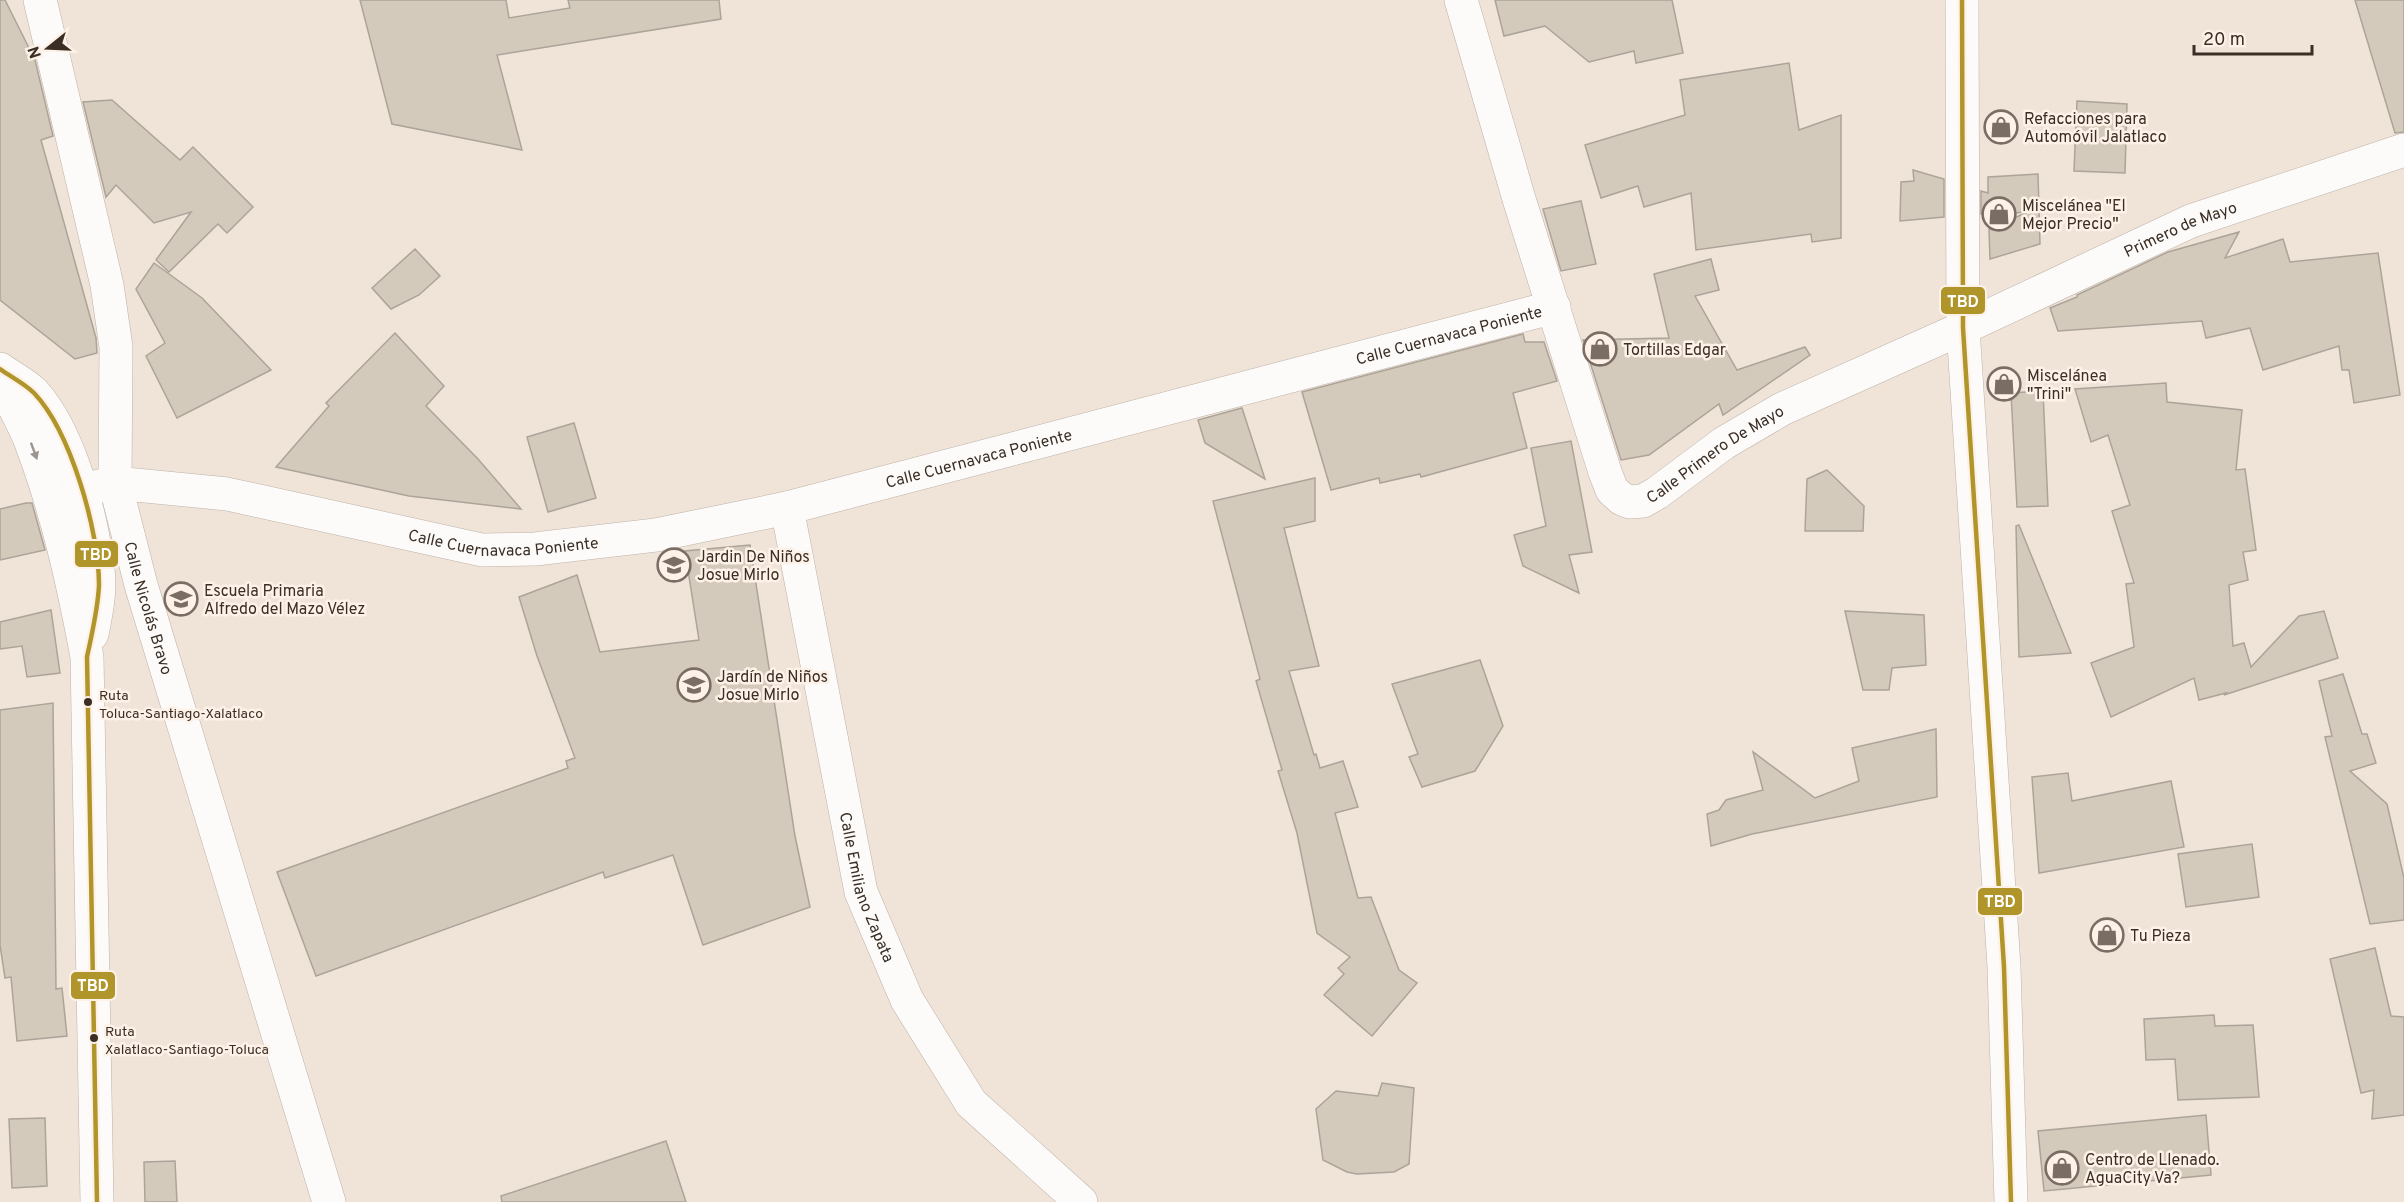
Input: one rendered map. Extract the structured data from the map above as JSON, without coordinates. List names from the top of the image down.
{
  "streets": {
    "street": [
      "Primero de Mayo",
      "Calle Cuernavaca Poniente",
      "Calle Primero De Mayo",
      "Calle Nicolás Bravo",
      "Calle Emiliano Zapata"
    ]
  },
  "crossings": [
    ["Primero de Mayo", "Calle Primero De Mayo"],
    ["Calle Cuernavaca Poniente", "Calle Primero De Mayo"],
    ["Calle Cuernavaca Poniente", "Calle Nicolás Bravo"],
    ["Calle Cuernavaca Poniente", "Calle Emiliano Zapata"]
  ],
  "places": {
    "shop": [
      "Refacciones para Automóvil Jalatlaco",
      "Miscelánea \"El Mejor Precio\"",
      "Tortillas Edgar",
      "Miscelánea \"Trini\"",
      "Tu Pieza",
      "Centro de Llenado. AguaCity Va?"
    ],
    "school or university": ["Jardin De Niños Josue Mirlo", "Escuela Primaria Alfredo del Mazo Vélez", "Jardín de Niños Josue Mirlo"],
    "other": ["Ruta Toluca-Santiago-Xalatlaco", "Ruta Xalatlaco-Santiago-Toluca"]
  },
  "lines": ["transit line TBD"],
  "scale_bar": "20 m",
  "north": "left"
}
